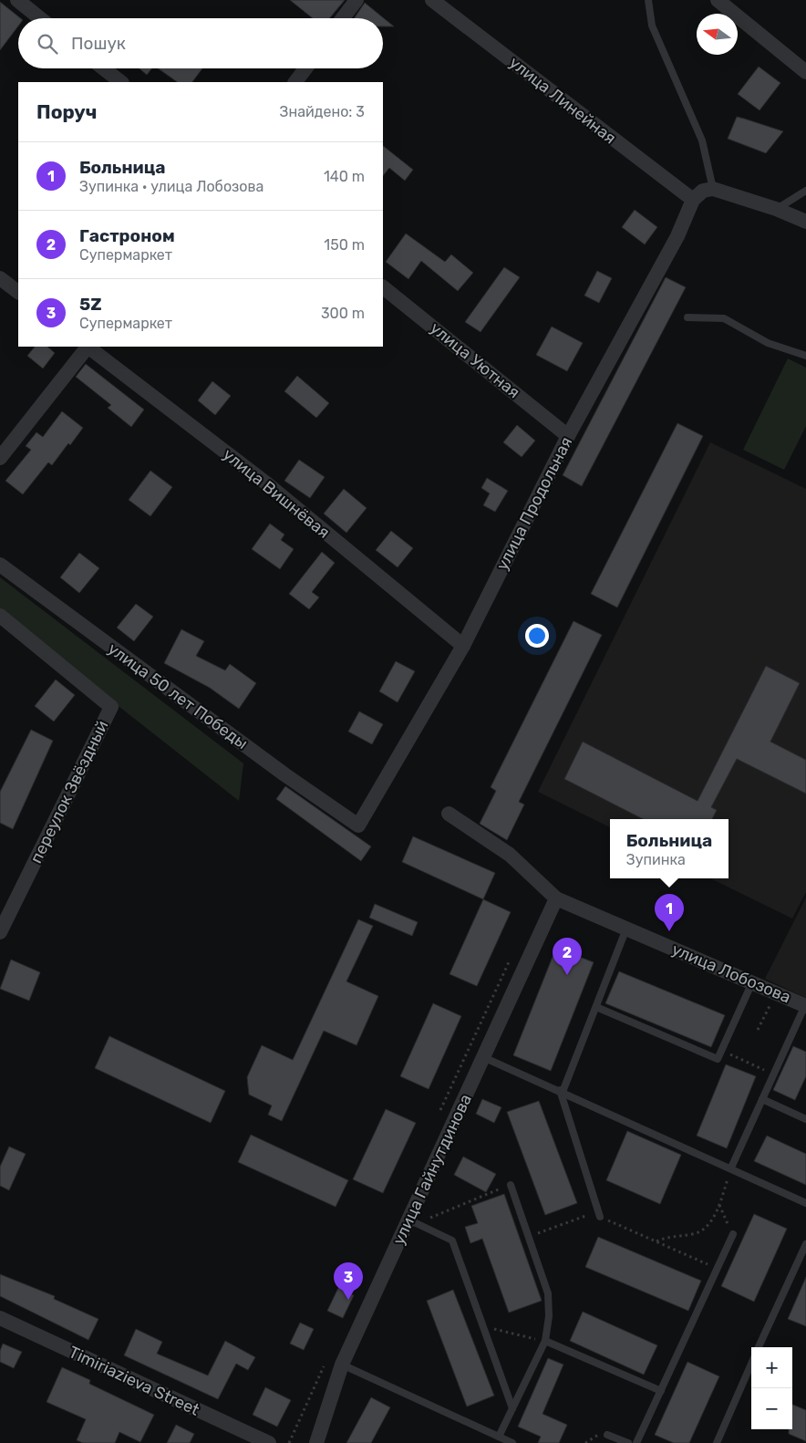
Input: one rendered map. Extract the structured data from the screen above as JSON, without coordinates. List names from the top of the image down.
{
  "streets": {
    "street": [
      "улица Линейная",
      "улица Уютная",
      "улица Вишнёвая",
      "улица Продольная",
      "улица 50 лет Победы",
      "переулок Звёздный",
      "улица Лобозова",
      "улица Гайнутдинова",
      "Timiriazieva Street"
    ]
  },
  "crossings": [
    ["улица Линейная", "улица Продольная"],
    ["улица Уютная", "улица Продольная"],
    ["улица Вишнёвая", "улица Продольная"],
    ["улица Продольная", "улица 50 лет Победы"],
    ["улица Лобозова", "улица Гайнутдинова"]
  ],
  "north": "left",
  "page": {
    "search": "Пошук",
    "heading": ["Поруч", "Знайдено: 3"],
    "list": [
      {
        "mark": "1",
        "name": "Больница",
        "note": "Зупинка · улица Лобозова",
        "value": "140 m"
      },
      {
        "mark": "2",
        "name": "Гастроном",
        "note": "Супермаркет",
        "value": "150 m"
      },
      {
        "mark": "3",
        "name": "5Z",
        "note": "Супермаркет",
        "value": "300 m"
      }
    ],
    "popup": ["Больница", "Зупинка"],
    "pins": ["1", "2", "3"],
    "map_buttons": ["+", "−"]
  }
}
